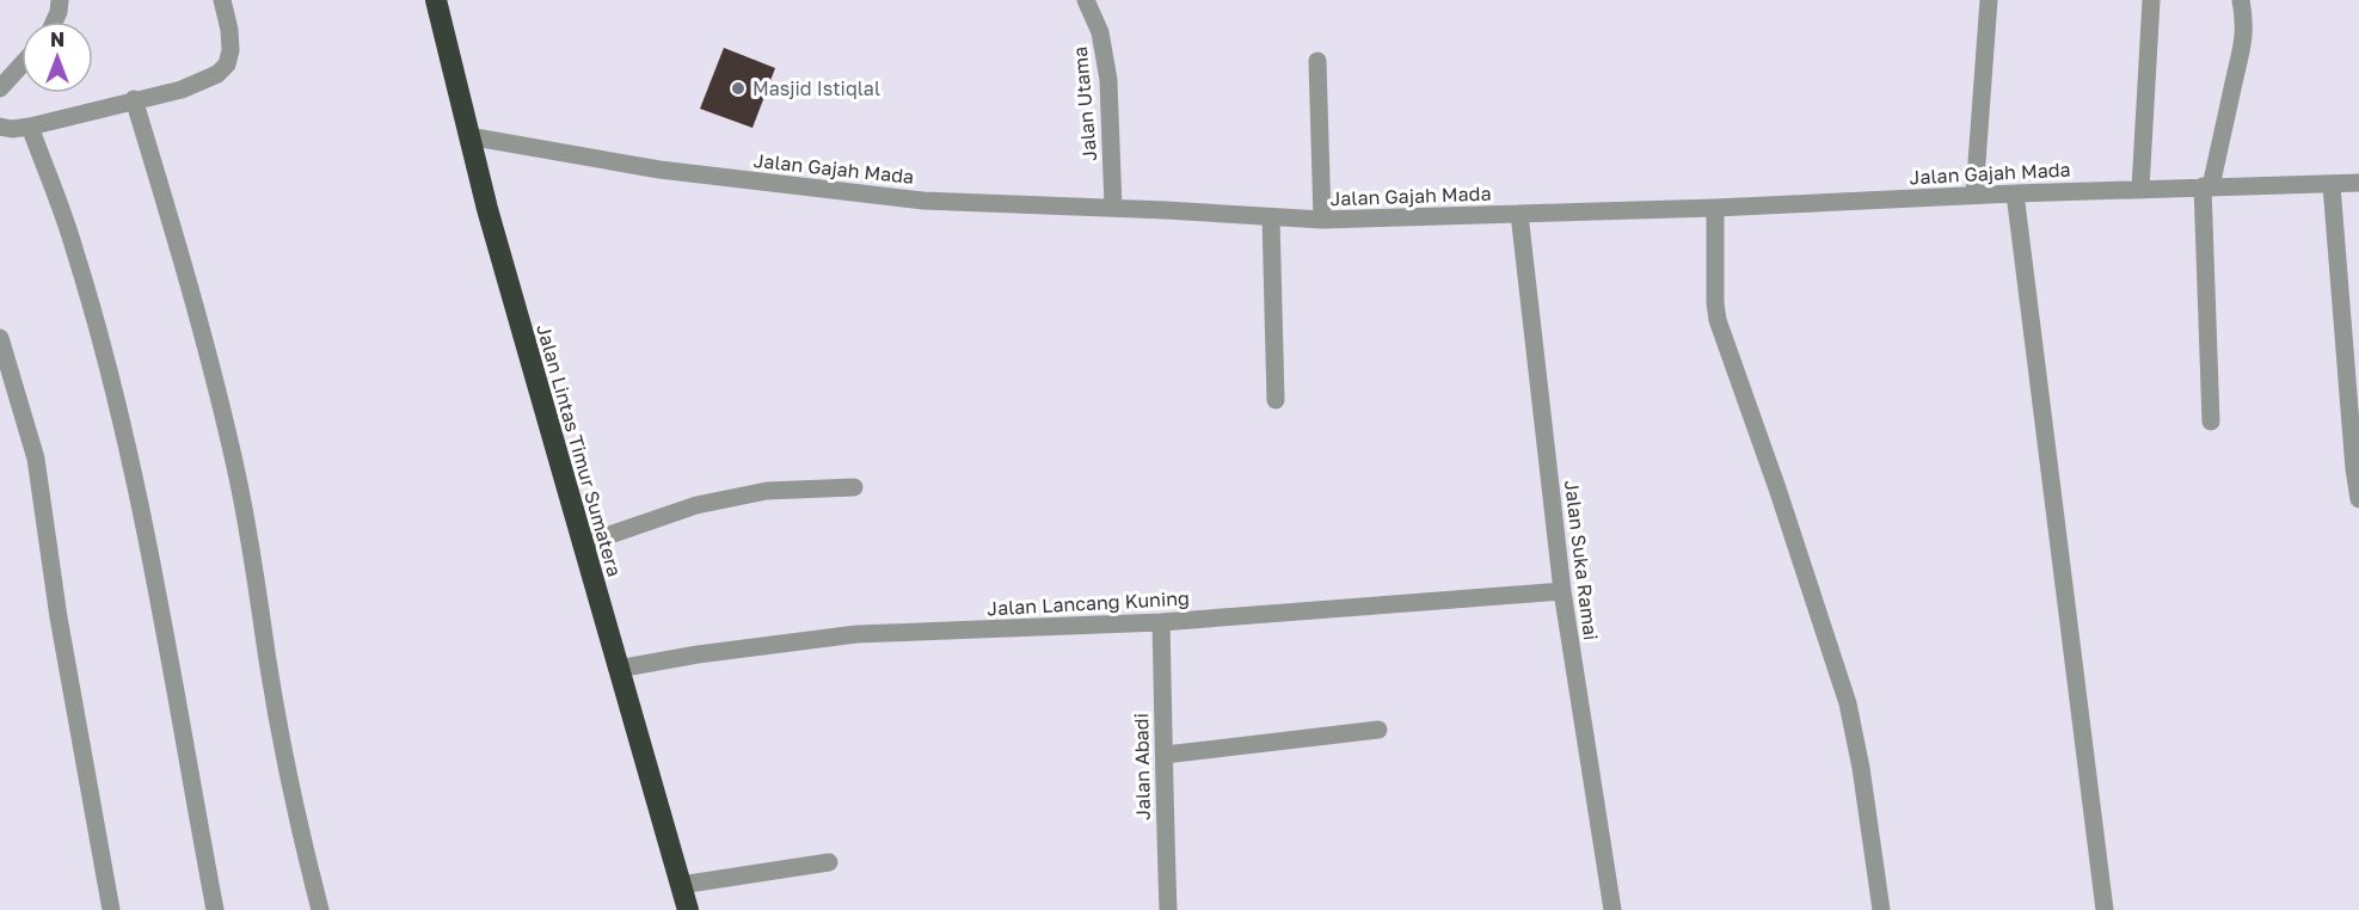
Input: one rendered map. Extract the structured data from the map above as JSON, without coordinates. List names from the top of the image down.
{
  "streets": {
    "highway": ["Jalan Lintas Timur Sumatera"],
    "street": [
      "Jalan Utama",
      "Jalan Gajah Mada",
      "Jalan Suka Ramai",
      "Jalan Lancang Kuning",
      "Jalan Abadi"
    ]
  },
  "crossings": [
    ["Jalan Utama", "Jalan Gajah Mada"],
    ["Jalan Gajah Mada", "Jalan Lintas Timur Sumatera"],
    ["Jalan Gajah Mada", "Jalan Suka Ramai"],
    ["Jalan Lintas Timur Sumatera", "Jalan Lancang Kuning"],
    ["Jalan Suka Ramai", "Jalan Lancang Kuning"],
    ["Jalan Lancang Kuning", "Jalan Abadi"]
  ],
  "places": ["Masjid Istiqlal"],
  "north": "top"
}
